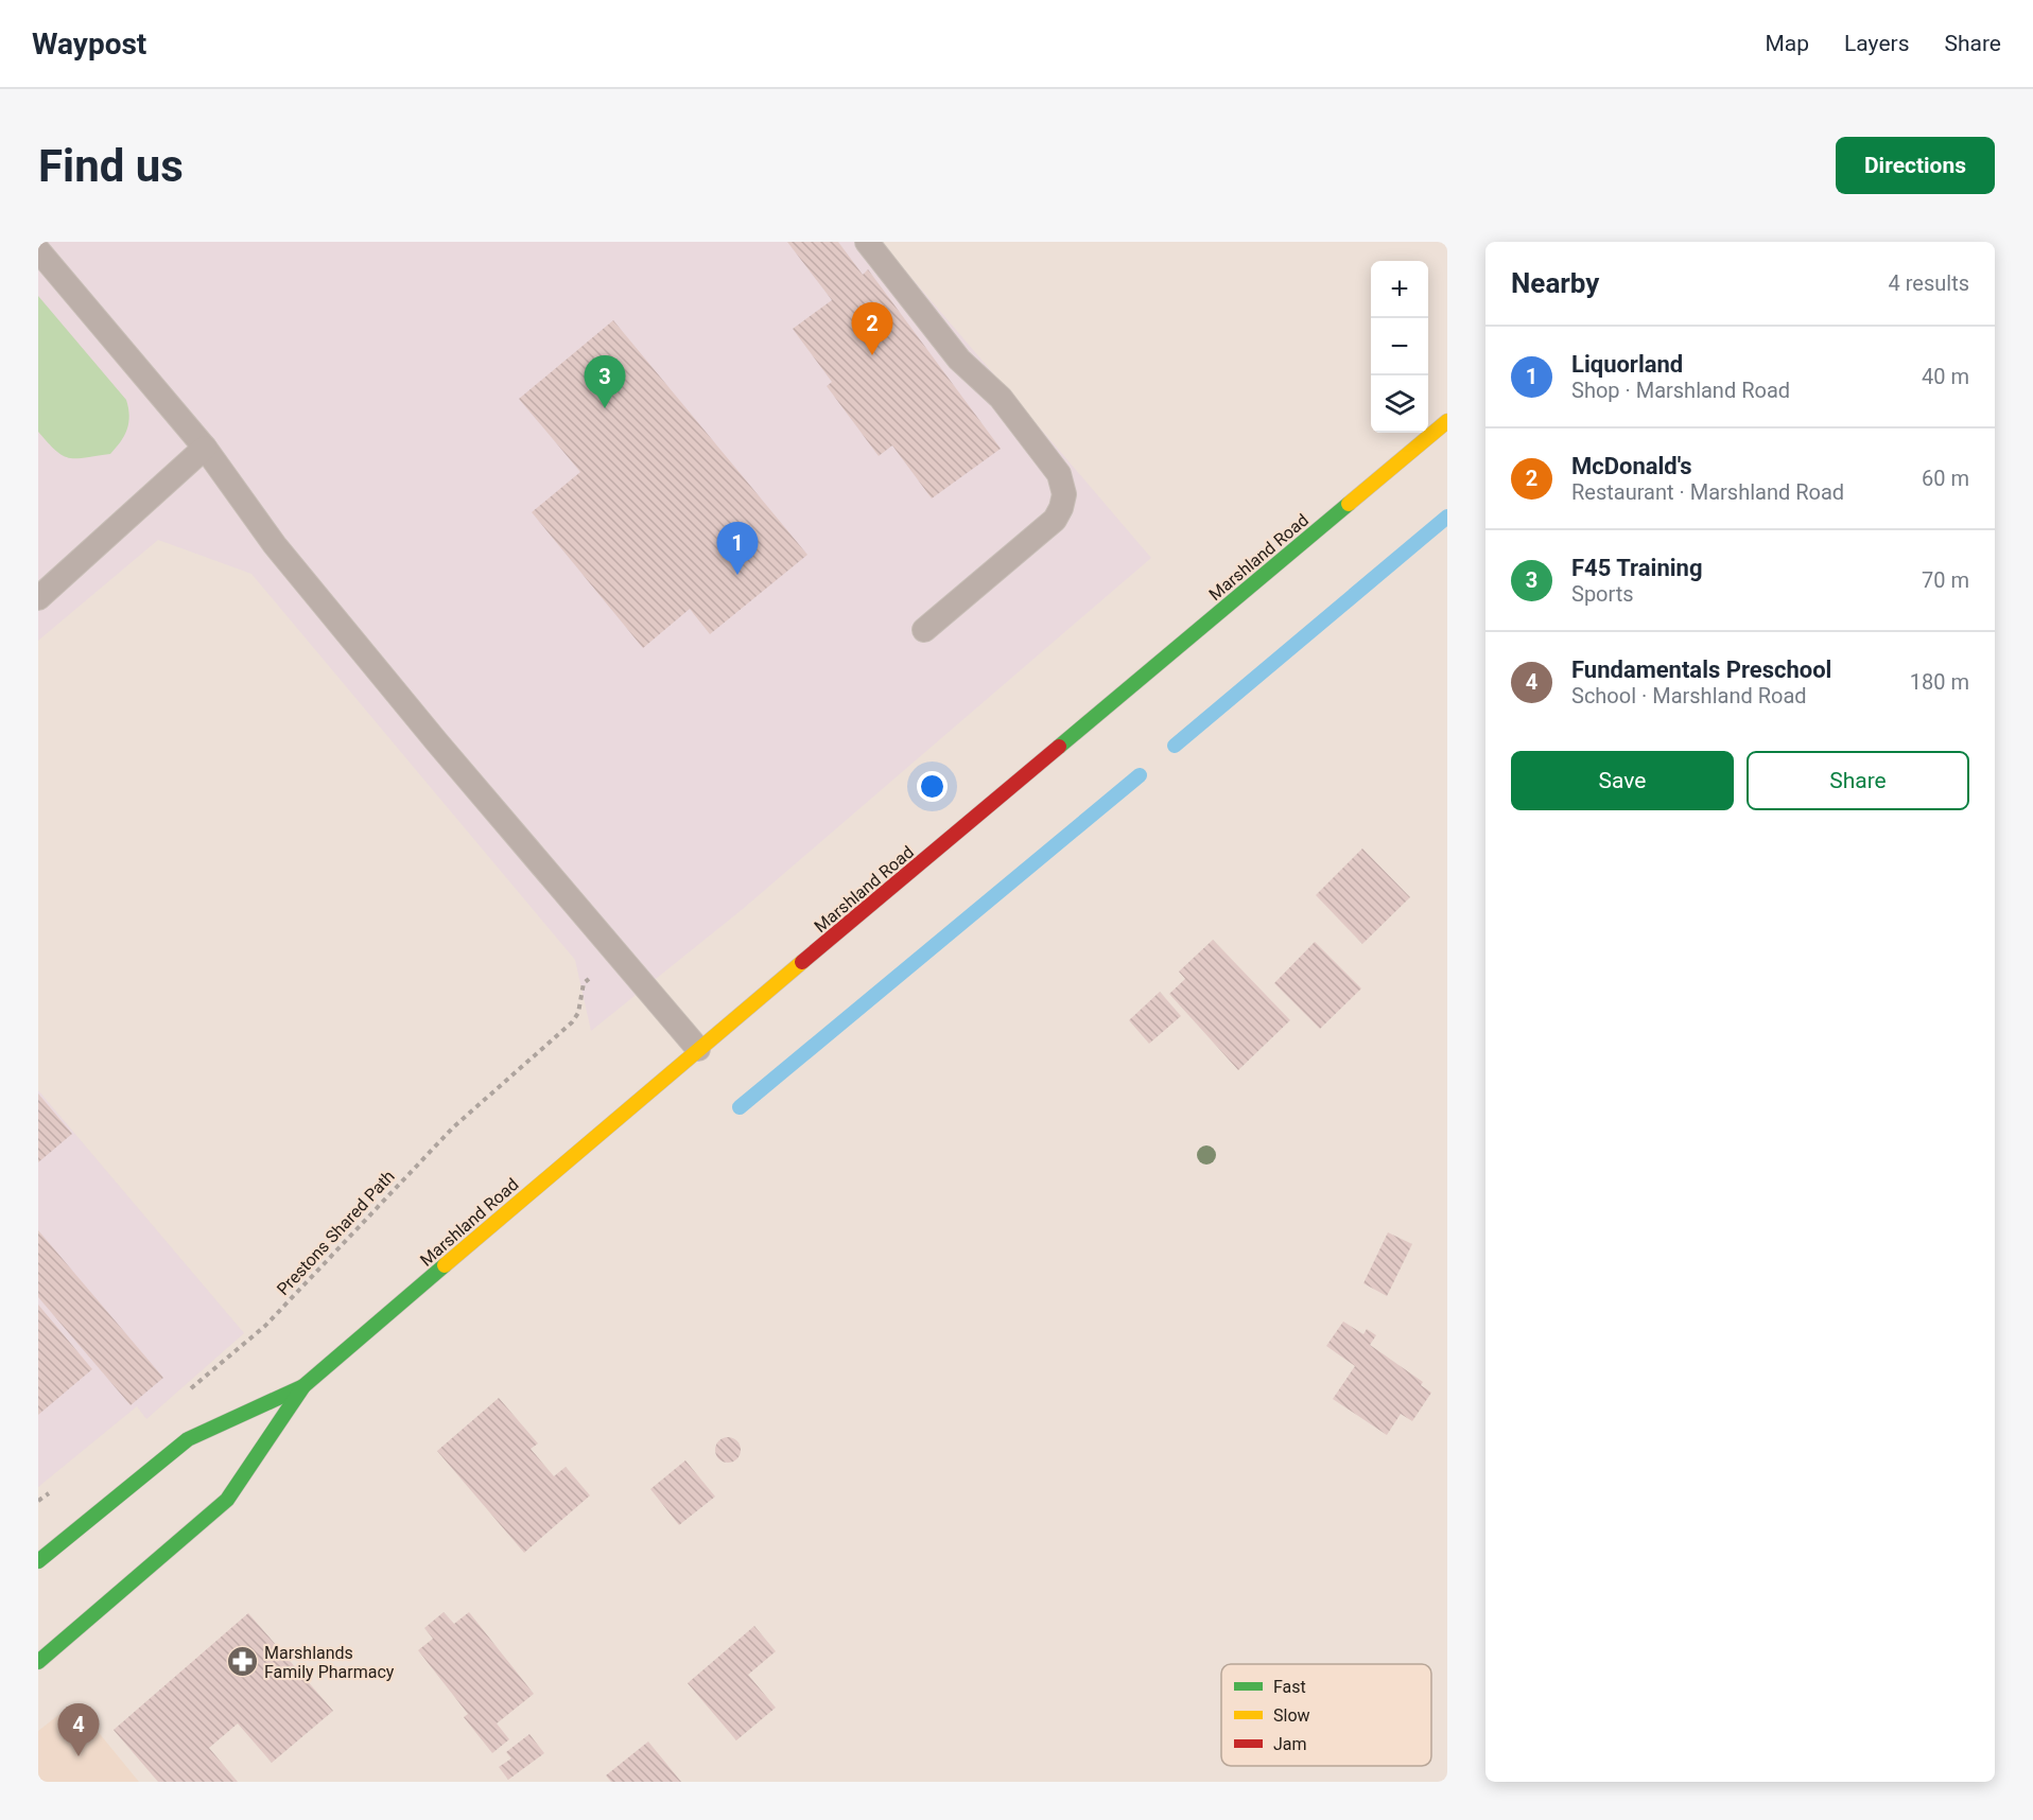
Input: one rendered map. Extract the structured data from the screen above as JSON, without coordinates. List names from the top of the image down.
{
  "streets": {
    "main road": ["Marshland Road"],
    "path": ["Prestons Shared Path"]
  },
  "places": {
    "pharmacy": ["Marshlands Family Pharmacy"]
  },
  "legend": ["Fast", "Slow", "Jam"],
  "page": {
    "header": "Waypost",
    "nav": ["Map", "Layers", "Share"],
    "buttons": [
      "Directions",
      ["Save", "Share"]
    ],
    "title": "Find us",
    "heading": ["Nearby", "4 results"],
    "map_buttons": ["+", "−"],
    "pins": [
      "2",
      "3",
      "1",
      "4"
    ],
    "list": [
      {
        "mark": "1",
        "name": "Liquorland",
        "note": "Shop · Marshland Road",
        "value": "40 m"
      },
      {
        "mark": "2",
        "name": "McDonald's",
        "note": "Restaurant · Marshland Road",
        "value": "60 m"
      },
      {
        "mark": "3",
        "name": "F45 Training",
        "note": "Sports",
        "value": "70 m"
      },
      {
        "mark": "4",
        "name": "Fundamentals Preschool",
        "note": "School · Marshland Road",
        "value": "180 m"
      }
    ]
  }
}
